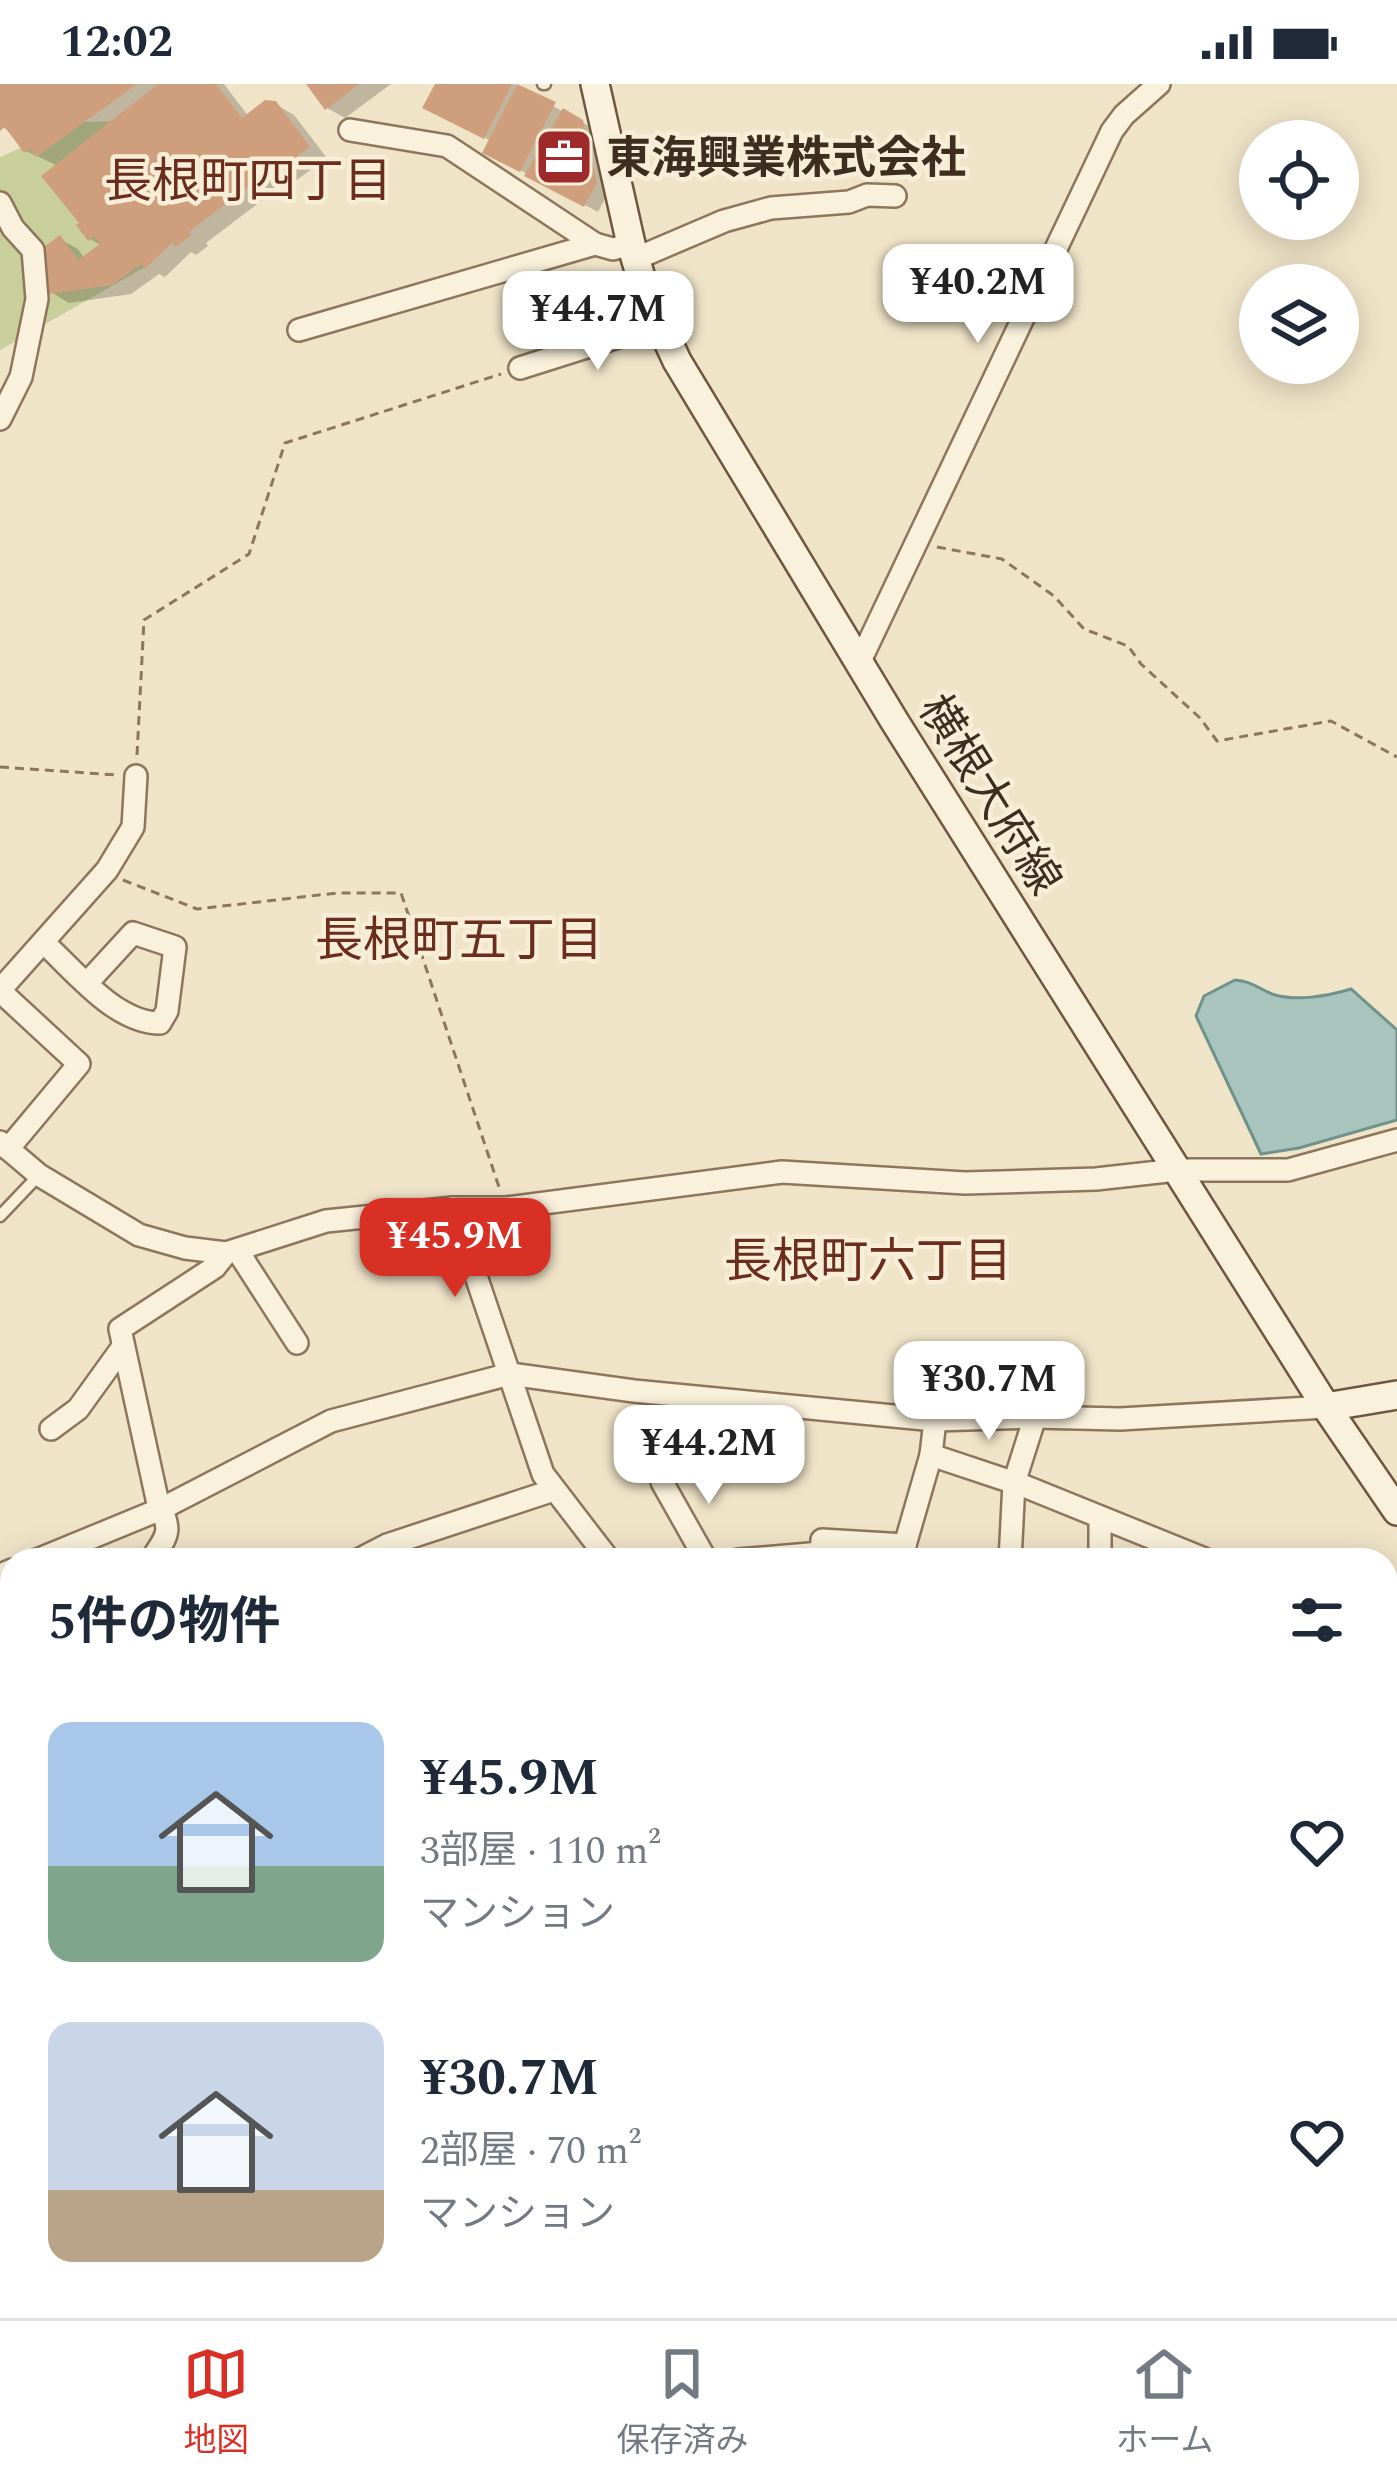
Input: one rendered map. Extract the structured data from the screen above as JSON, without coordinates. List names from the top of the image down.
{
  "streets": {
    "main road": ["横根大府線"]
  },
  "districts": ["長根町四丁目", "長根町五丁目", "長根町六丁目"],
  "places": {
    "office": ["東海興業株式会社"]
  },
  "page": {
    "status": "12:02",
    "price": [
      "¥40.2M",
      "¥44.7M",
      "¥45.9M",
      "¥30.7M",
      "¥44.2M"
    ],
    "heading": "5件の物件",
    "list": [
      {
        "name": "¥45.9M",
        "note": "3部屋 · 110 m² · マンション"
      },
      {
        "name": "¥30.7M",
        "note": "2部屋 · 70 m² · マンション"
      }
    ],
    "tabs": ["地図", "保存済み", "ホーム"]
  }
}
